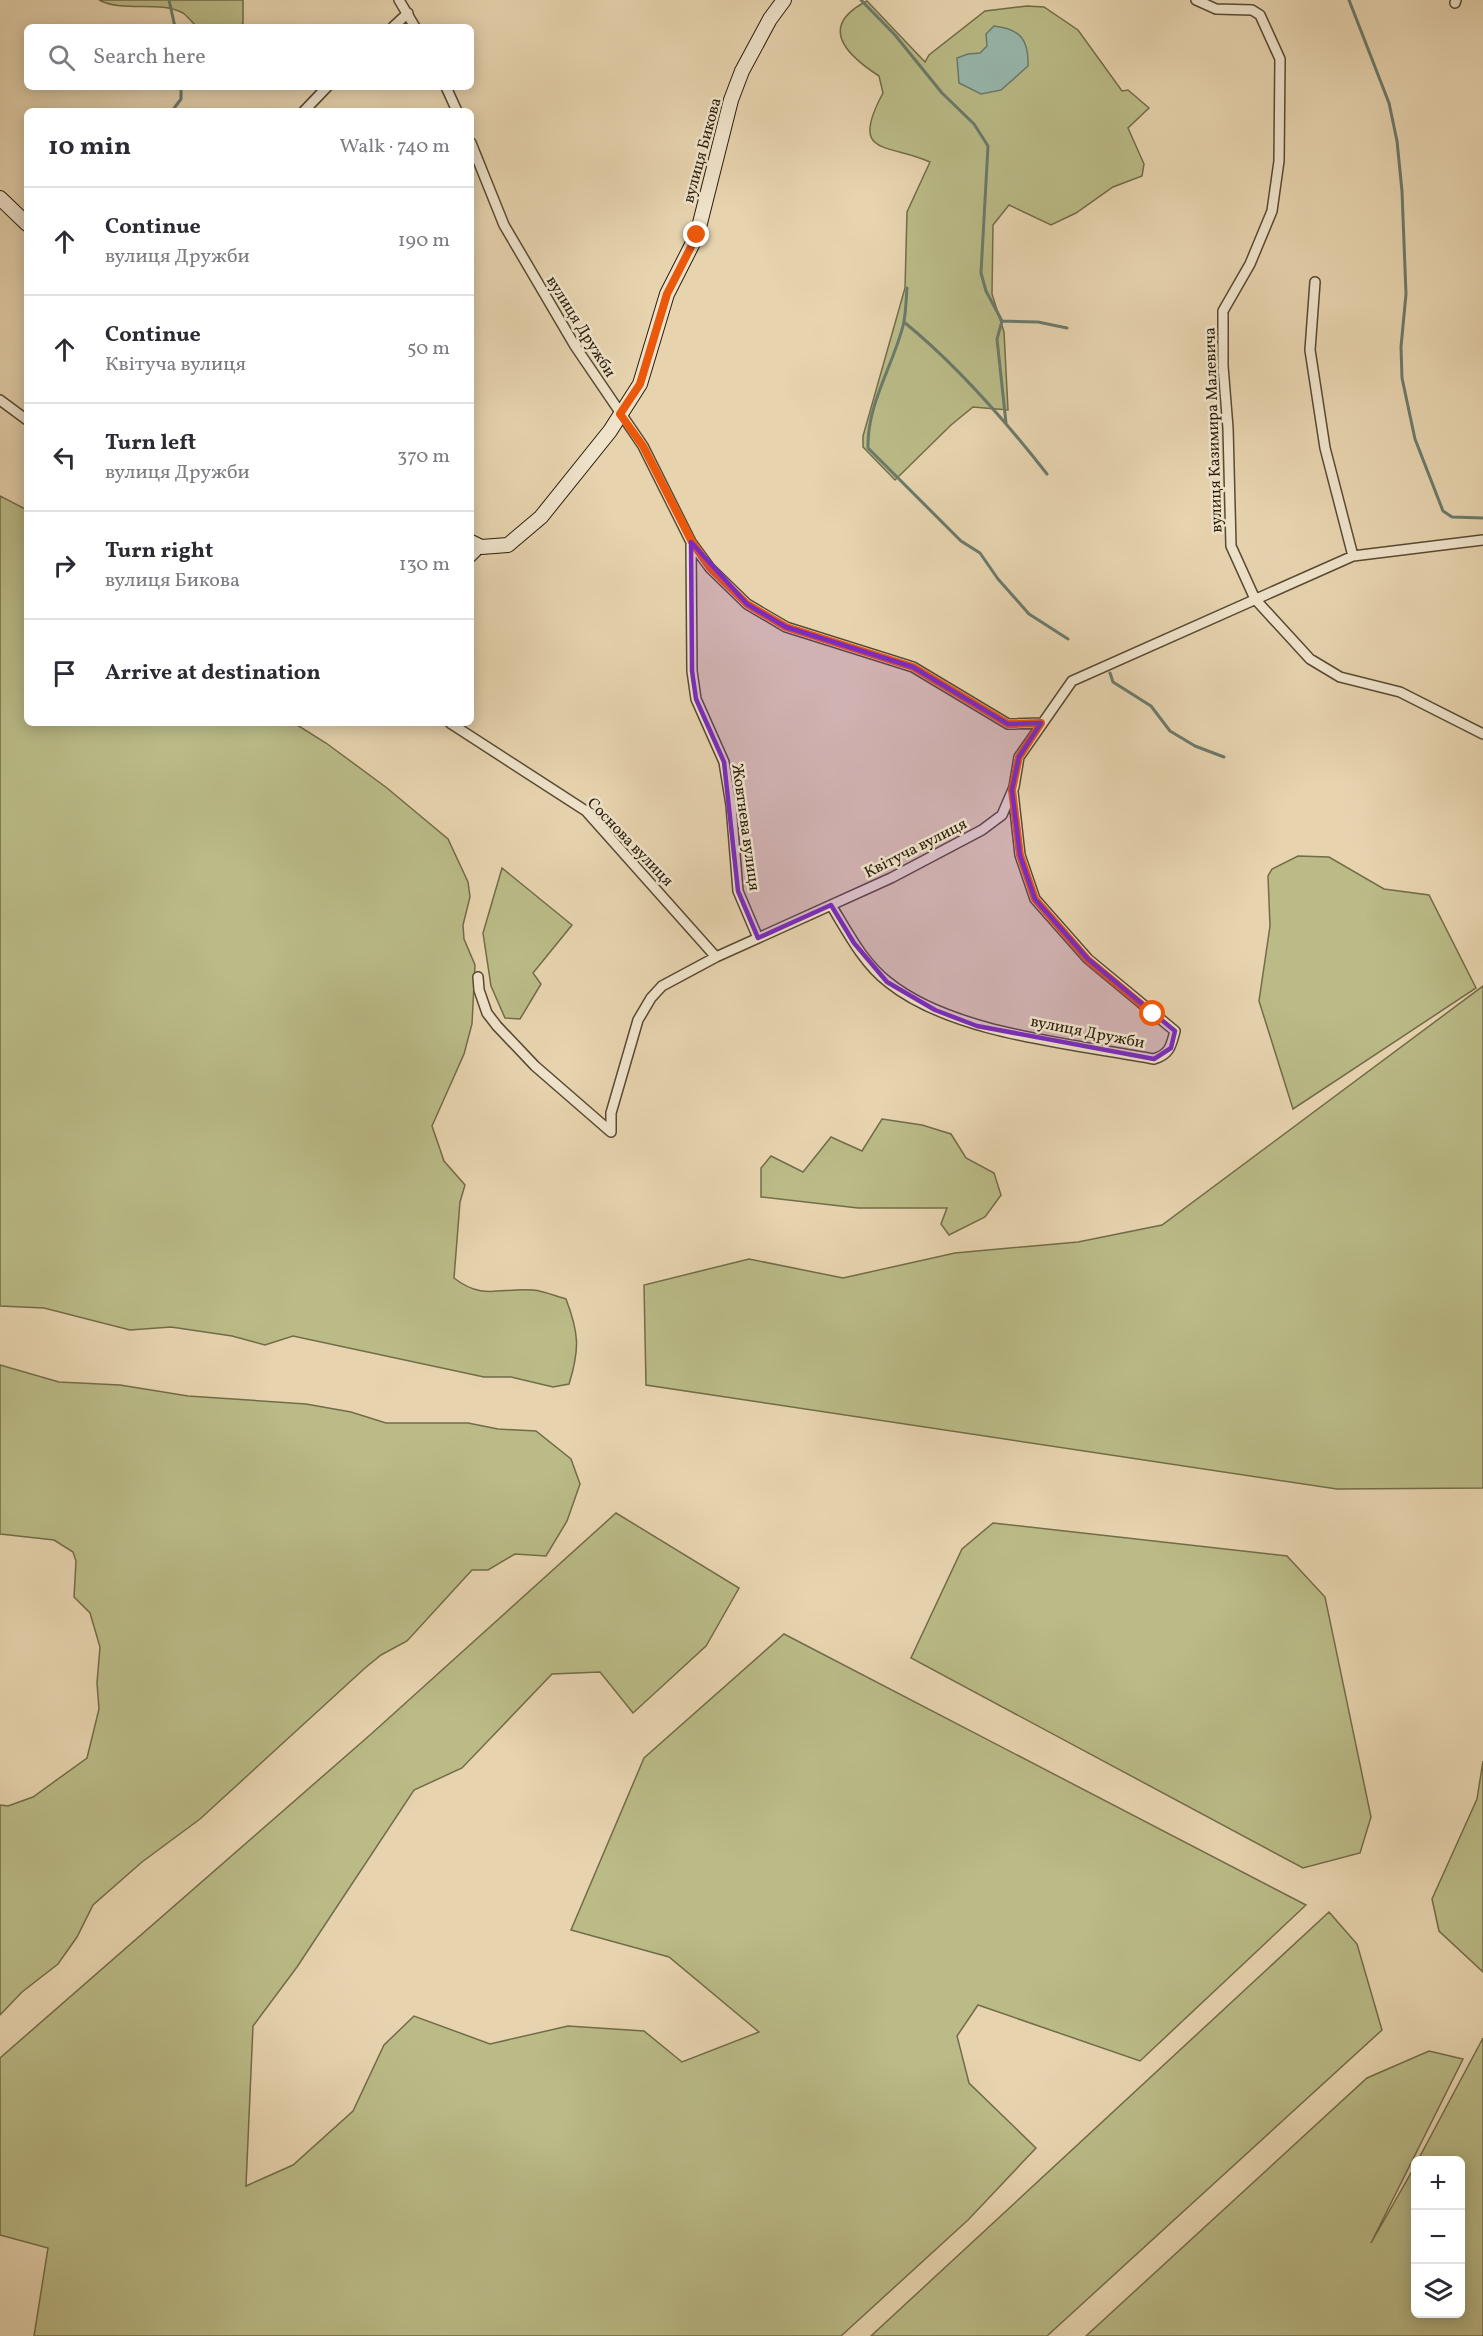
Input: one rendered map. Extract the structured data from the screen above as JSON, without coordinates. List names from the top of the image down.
{
  "streets": {
    "street": [
      "вулиця Бикова",
      "вулиця Дружби",
      "вулиця Казимира Малевича",
      "Жовтнева вулиця",
      "Соснова вулиця",
      "Квітуча вулиця"
    ]
  },
  "crossings": [
    ["вулиця Бикова", "вулиця Дружби"],
    ["вулиця Дружби", "Жовтнева вулиця"],
    ["вулиця Дружби", "Квітуча вулиця"],
    ["вулиця Казимира Малевича", "Квітуча вулиця"],
    ["Жовтнева вулиця", "Квітуча вулиця"],
    ["Соснова вулиця", "Квітуча вулиця"]
  ],
  "page": {
    "search": "Search here",
    "heading": ["10 min", "Walk · 740 m"],
    "list": [
      ["Continue", "вулиця Дружби", "190 m"],
      ["Continue", "Квітуча вулиця", "50 m"],
      ["Turn left", "вулиця Дружби", "370 m"],
      ["Turn right", "вулиця Бикова", "130 m"],
      "Arrive at destination"
    ],
    "map_buttons": ["+", "−"]
  }
}
